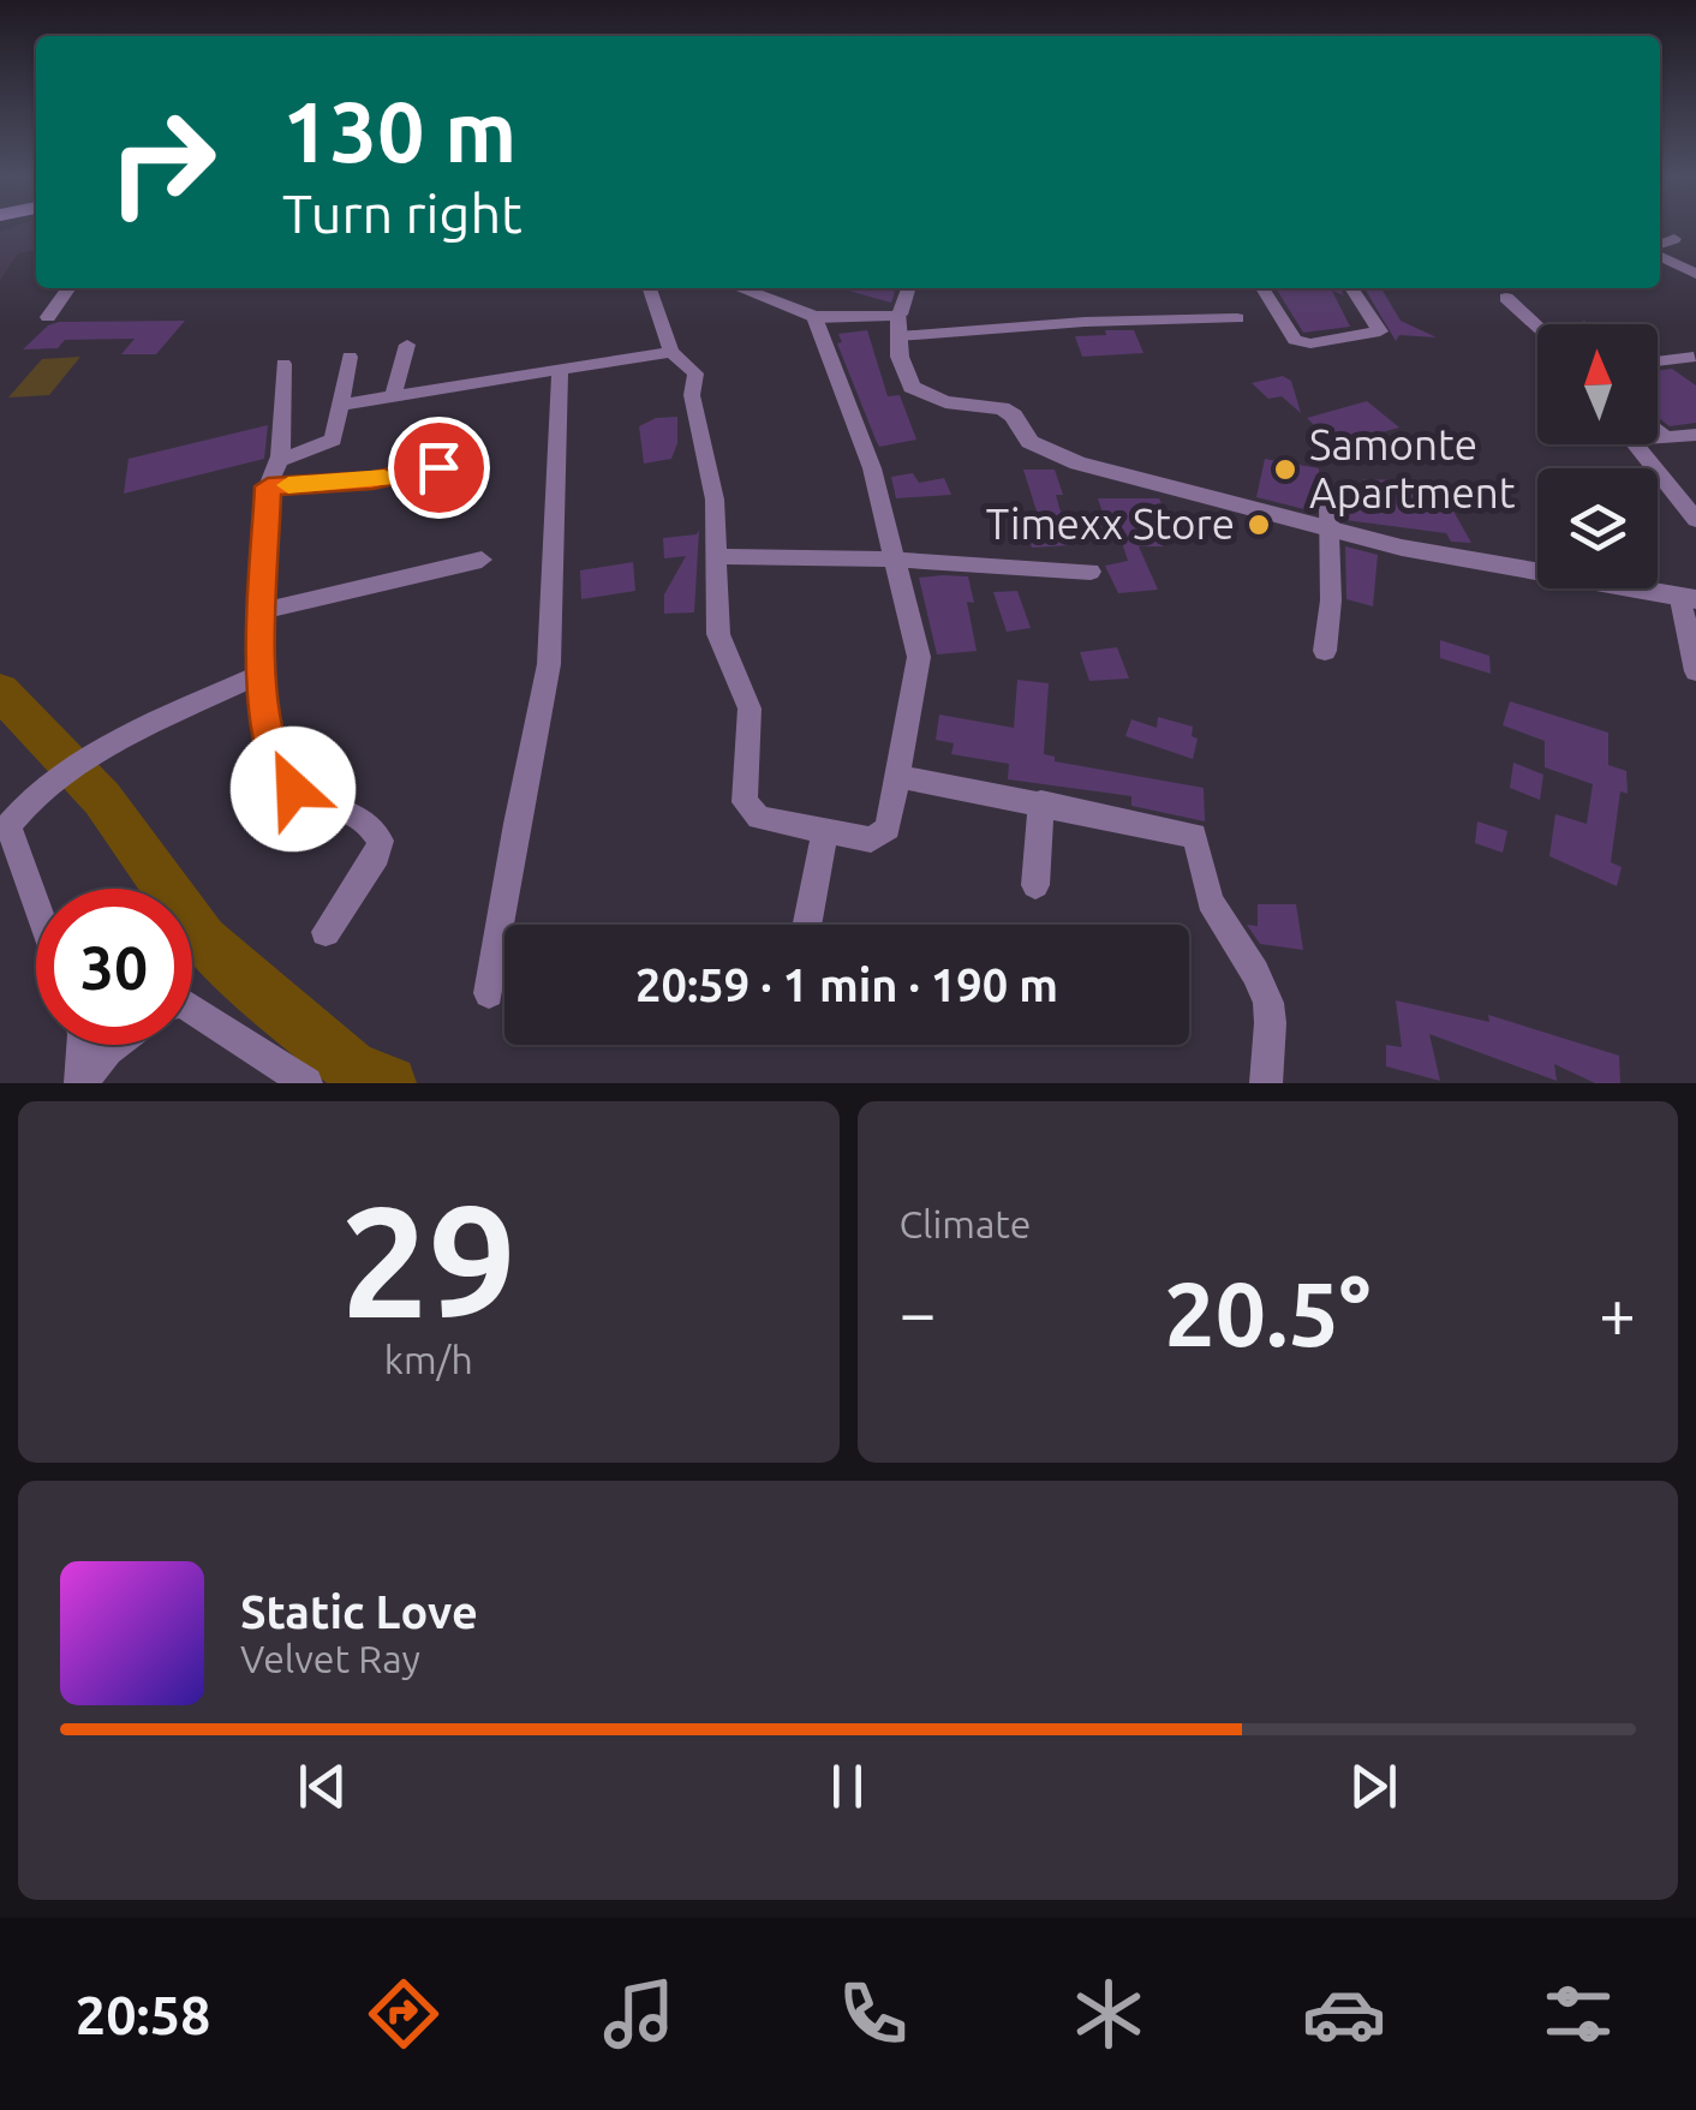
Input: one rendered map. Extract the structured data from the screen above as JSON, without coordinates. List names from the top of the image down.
{
  "places": ["Samonte Apartment", "Timexx Store"],
  "north": "top",
  "page": {
    "turn": ["130 m", "Turn right"],
    "limit": "30",
    "trip": "20:59 · 1 min · 190 m",
    "tile": [
      ["29", "km/h"],
      "Climate"
    ],
    "heat": ["−", "20.5°", "+"],
    "song": ["Static Love", "Velvet Ray"],
    "tabs": "20:58"
  }
}
